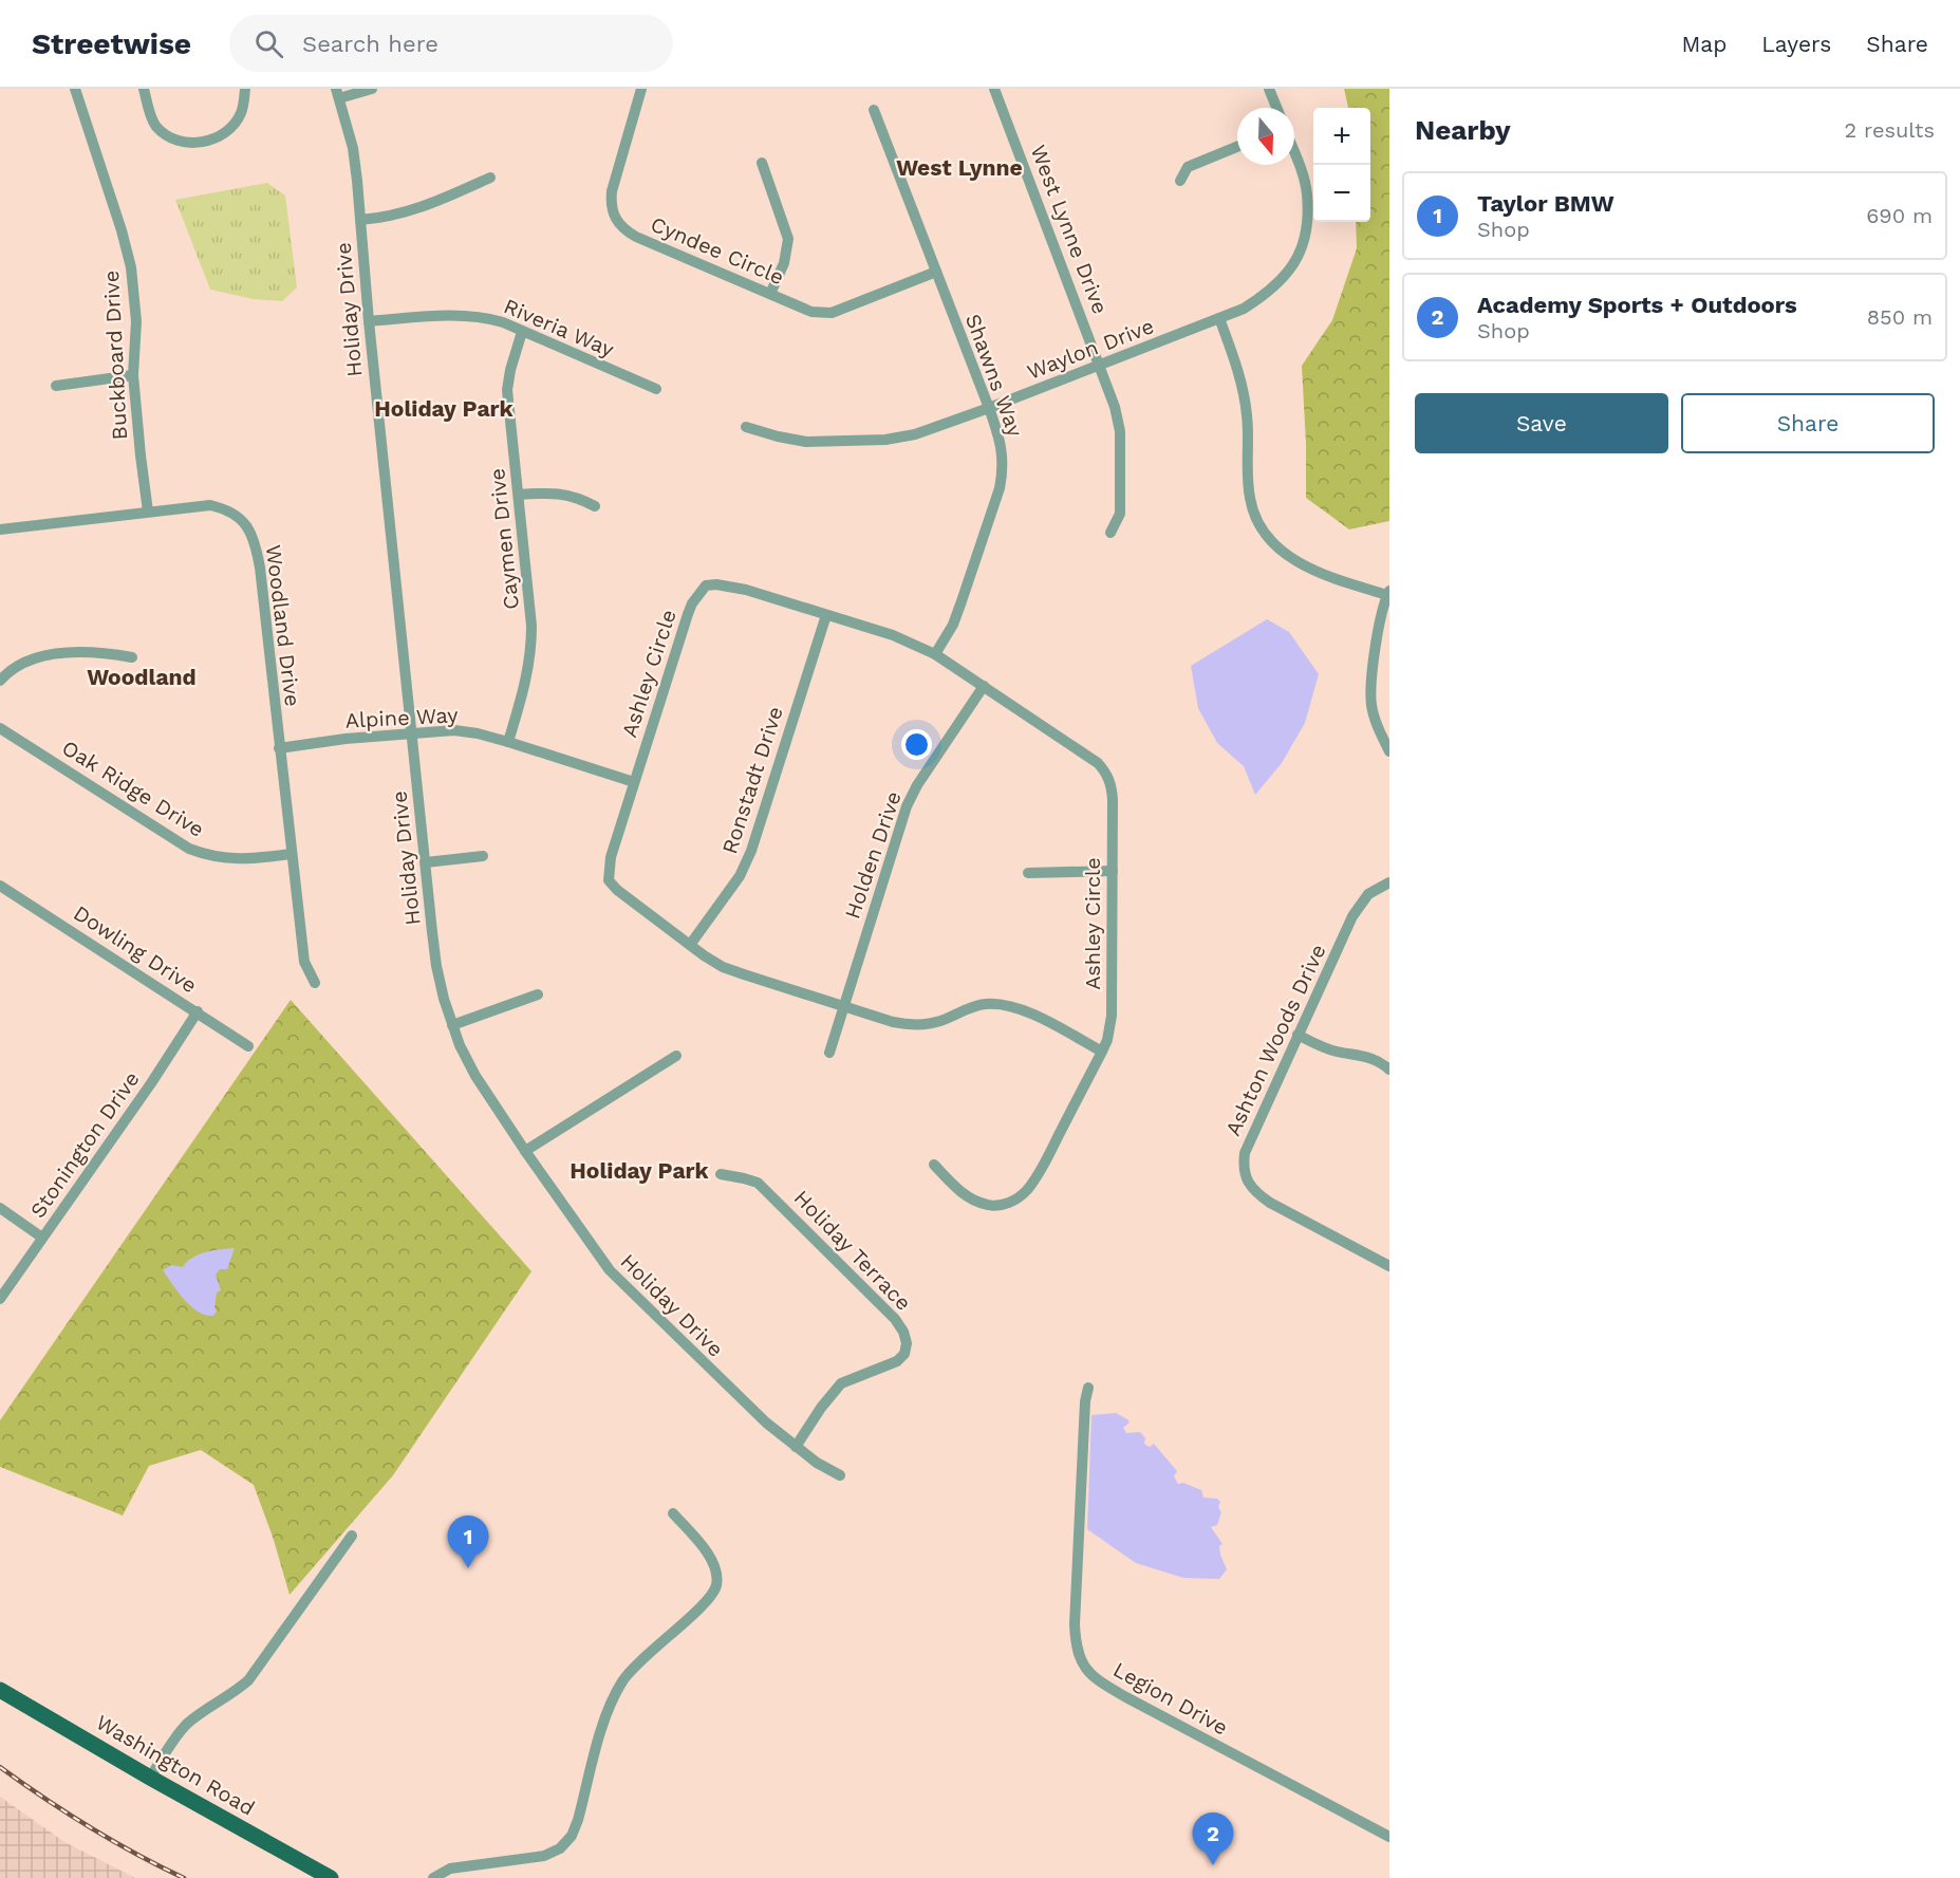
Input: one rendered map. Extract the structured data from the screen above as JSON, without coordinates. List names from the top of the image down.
{
  "streets": {
    "main road": ["Washington Road"],
    "street": [
      "West Lynne Drive",
      "Cyndee Circle",
      "Holiday Drive",
      "Riveria Way",
      "Waylon Drive",
      "Buckboard Drive",
      "Shawns Way",
      "Caymen Drive",
      "Woodland Drive",
      "Ashley Circle",
      "Alpine Way",
      "Ronstadt Drive",
      "Oak Ridge Drive",
      "Holden Drive",
      "Dowling Drive",
      "Ashton Woods Drive",
      "Stonington Drive",
      "Holiday Terrace",
      "Legion Drive"
    ]
  },
  "crossings": [
    ["West Lynne Drive", "Waylon Drive"],
    ["Cyndee Circle", "Shawns Way"],
    ["Holiday Drive", "Riveria Way"],
    ["Holiday Drive", "Alpine Way"],
    ["Holiday Drive", "Holiday Terrace"],
    ["Riveria Way", "Caymen Drive"],
    ["Waylon Drive", "Shawns Way"],
    ["Buckboard Drive", "Woodland Drive"],
    ["Shawns Way", "Ashley Circle"],
    ["Caymen Drive", "Alpine Way"],
    ["Woodland Drive", "Alpine Way"],
    ["Woodland Drive", "Oak Ridge Drive"],
    ["Ashley Circle", "Alpine Way"],
    ["Ashley Circle", "Ronstadt Drive"],
    ["Ashley Circle", "Holden Drive"],
    ["Dowling Drive", "Stonington Drive"]
  ],
  "districts": [
    "West Lynne",
    "Holiday Park",
    "Woodland",
    "Holiday Park"
  ],
  "north": "bottom",
  "page": {
    "header": "Streetwise",
    "search": "Search here",
    "nav": ["Map", "Layers", "Share"],
    "heading": ["Nearby", "2 results"],
    "map_buttons": ["+", "−"],
    "list": [
      {
        "mark": "1",
        "name": "Taylor BMW",
        "note": "Shop",
        "value": "690 m"
      },
      {
        "mark": "2",
        "name": "Academy Sports + Outdoors",
        "note": "Shop",
        "value": "850 m"
      }
    ],
    "buttons": ["Save", "Share"],
    "pins": ["1", "2"]
  }
}
